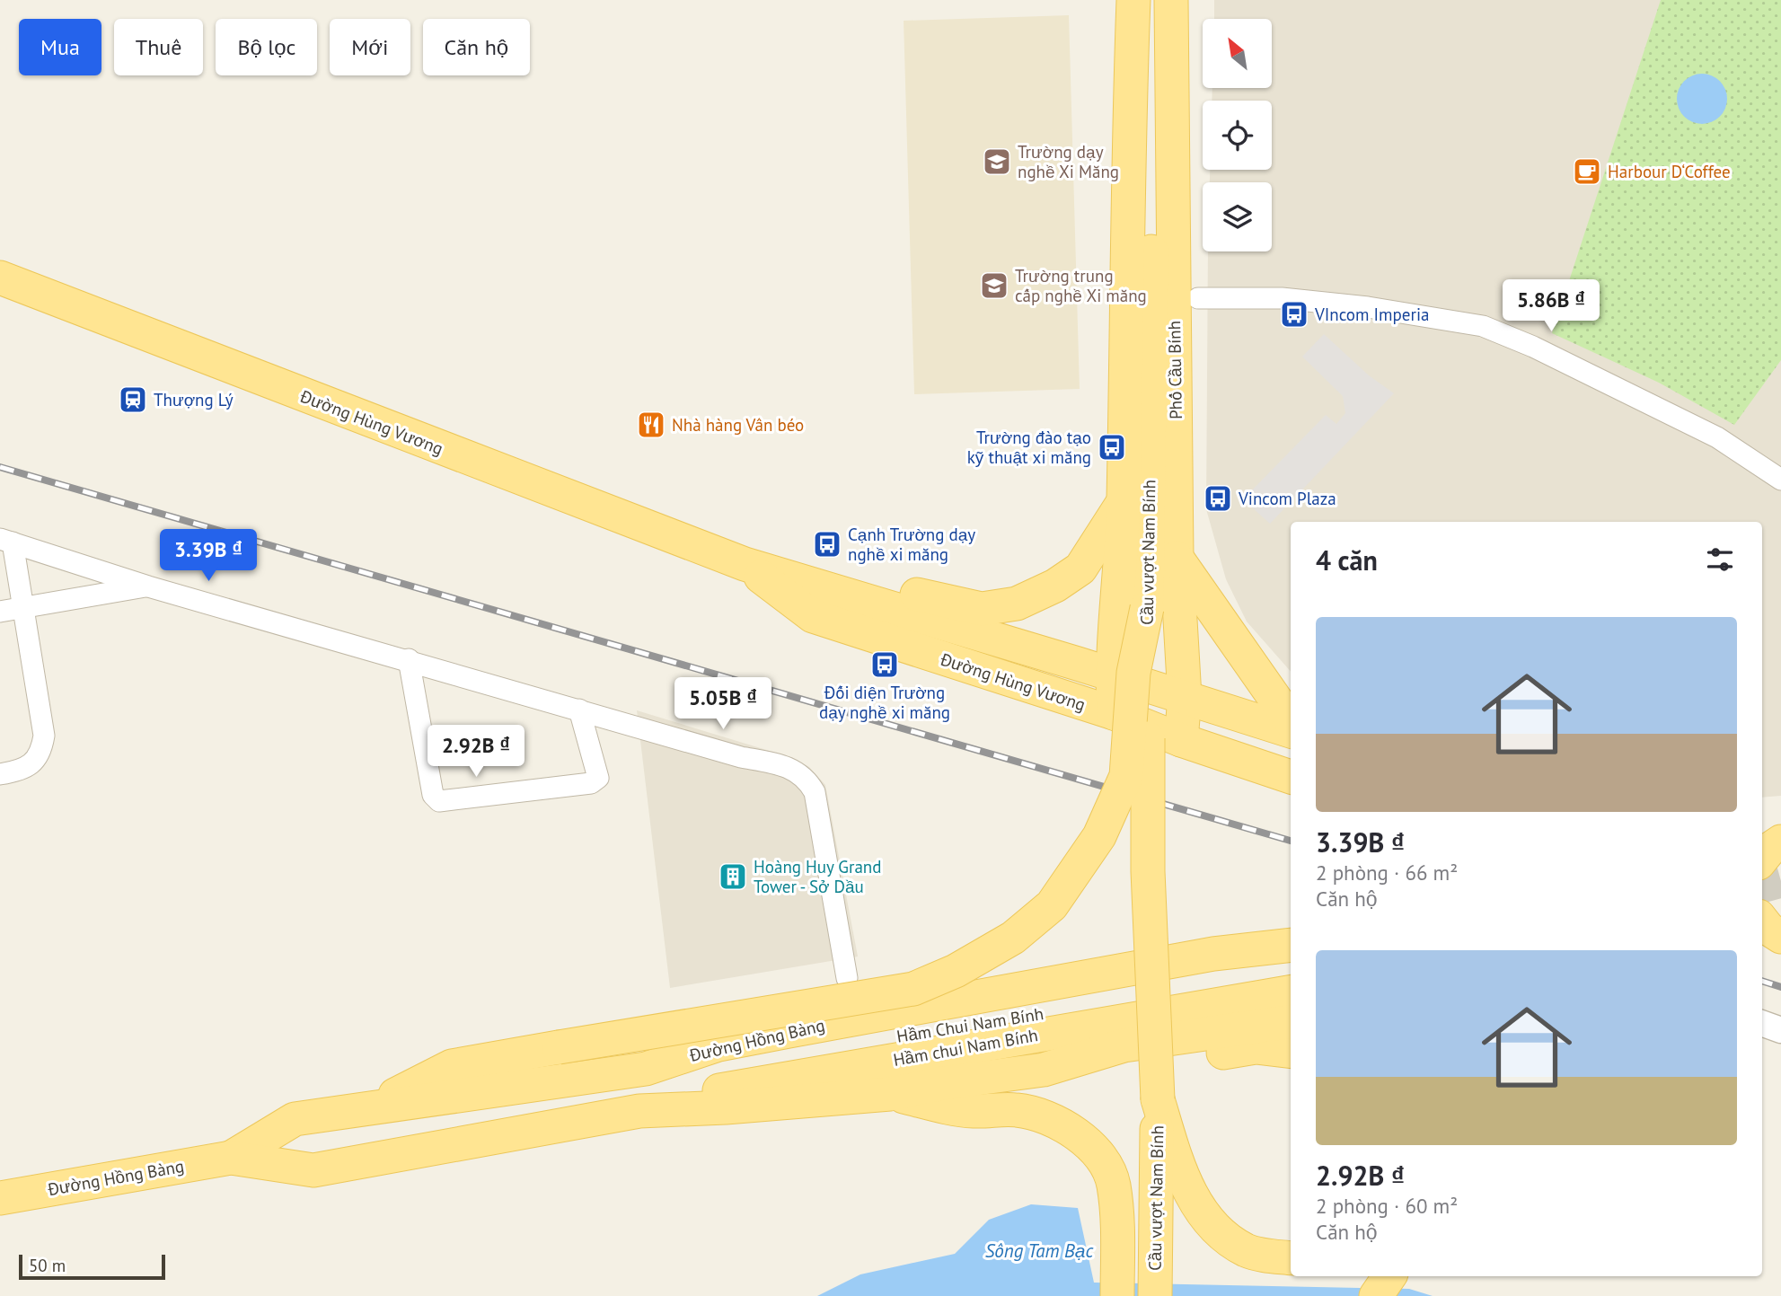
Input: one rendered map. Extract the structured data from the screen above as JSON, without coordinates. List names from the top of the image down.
{
  "streets": {
    "main road": [
      "Phố Cầu Bính",
      "Đường Hùng Vương",
      "Cầu vượt Nam Bính",
      "Hầm Chui Nam Bính",
      "Đường Hồng Bàng",
      "Hầm chui Nam Bính"
    ]
  },
  "crossings": [
    ["Phố Cầu Bính", "Đường Hùng Vương"],
    ["Hầm Chui Nam Bính", "Đường Hồng Bàng"],
    ["Đường Hồng Bàng", "Hầm chui Nam Bính"]
  ],
  "water": ["Sông Tam Bạc"],
  "places": {
    "school or university": ["Trường dạy nghề Xi Măng", "Trường trung cấp nghề Xi măng"],
    "cafe": ["Harbour D‘Coffee"],
    "bus stop": [
      "VIncom Imperia",
      "Trường đào tạo kỹ thuật xi măng",
      "Vincom Plaza",
      "Cạnh Trường dạy nghề xi măng",
      "Đối diện Trường dạy nghề xi măng"
    ],
    "station": ["Thượng Lý"],
    "restaurant": ["Nhà hàng Vân béo"],
    "building": ["Hoàng Huy Grand Tower - Sở Dầu"]
  },
  "scale_bar": "50 m",
  "north": "top left",
  "page": {
    "chip": [
      "Mua",
      "Thuê",
      "Bộ lọc",
      "Mới",
      "Căn hộ"
    ],
    "price": [
      "5.86B ₫",
      "3.39B ₫",
      "5.05B ₫",
      "2.92B ₫"
    ],
    "heading": "4 căn",
    "list": [
      {
        "name": "3.39B ₫",
        "note": "2 phòng · 66 m² · Căn hộ"
      },
      {
        "name": "2.92B ₫",
        "note": "2 phòng · 60 m² · Căn hộ"
      }
    ],
    "scale": "50 m"
  }
}
